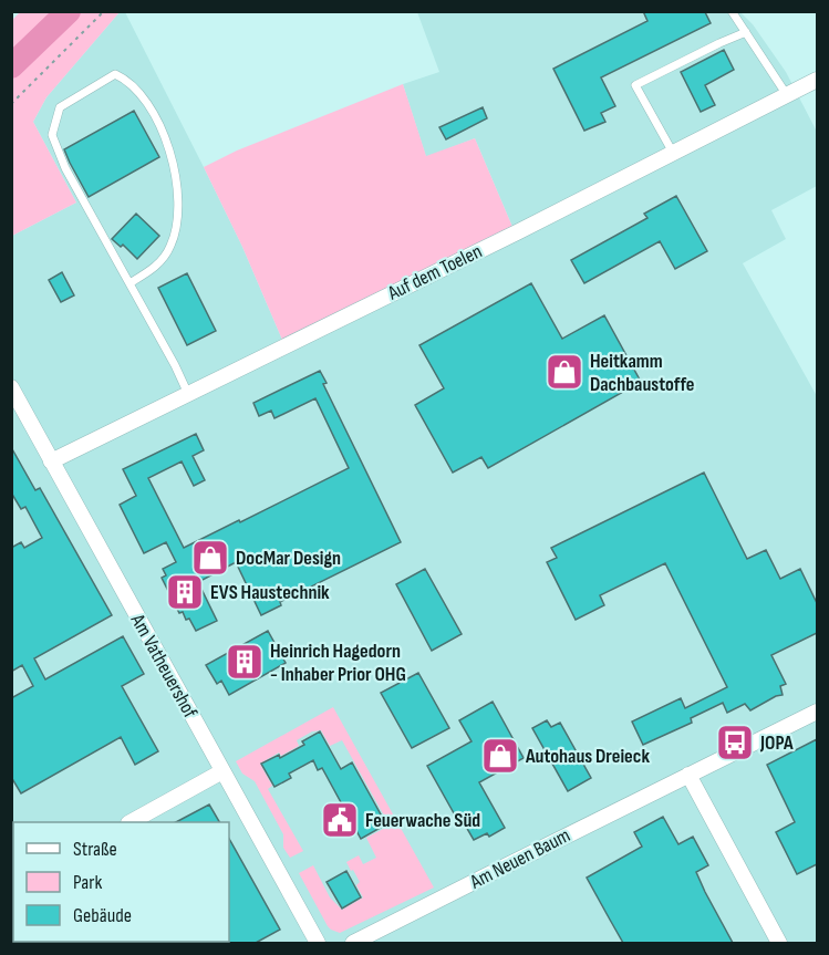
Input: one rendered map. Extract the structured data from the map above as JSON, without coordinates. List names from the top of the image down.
{
  "streets": {
    "street": ["Auf dem Toelen", "Am Vatheuershof", "Am Neuen Baum"]
  },
  "crossings": [
    ["Auf dem Toelen", "Am Vatheuershof"]
  ],
  "places": {
    "shop": ["Heitkamm Dachbaustoffe", "DocMar Design", "Autohaus Dreieck"],
    "building": ["EVS Haustechnik", "Heinrich Hagedorn - Inhaber Prior OHG"],
    "bus stop": ["JOPA"],
    "public building": ["Feuerwache Süd"]
  },
  "legend": ["Straße", "Park", "Gebäude"]
}
